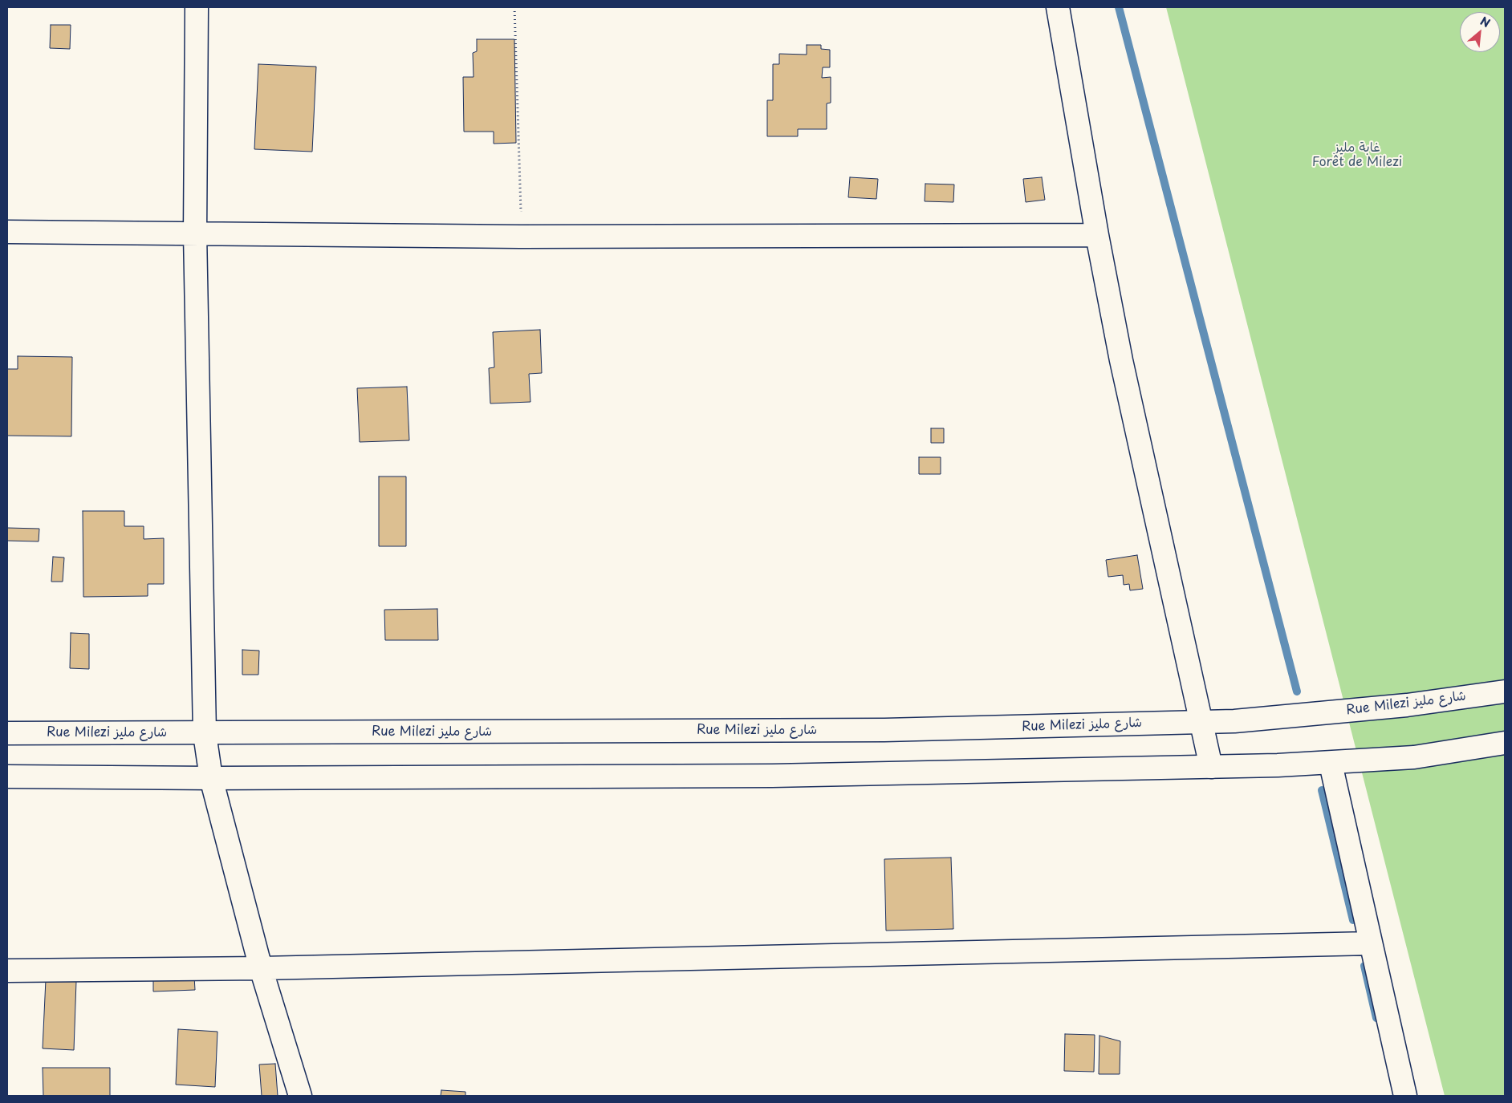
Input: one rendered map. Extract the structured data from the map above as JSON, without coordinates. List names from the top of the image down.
{
  "streets": {
    "street": ["Rue Milezi شارع مليز"]
  },
  "parks": ["غابة مليز Forêt de Milezi"],
  "north": "top right"
}
